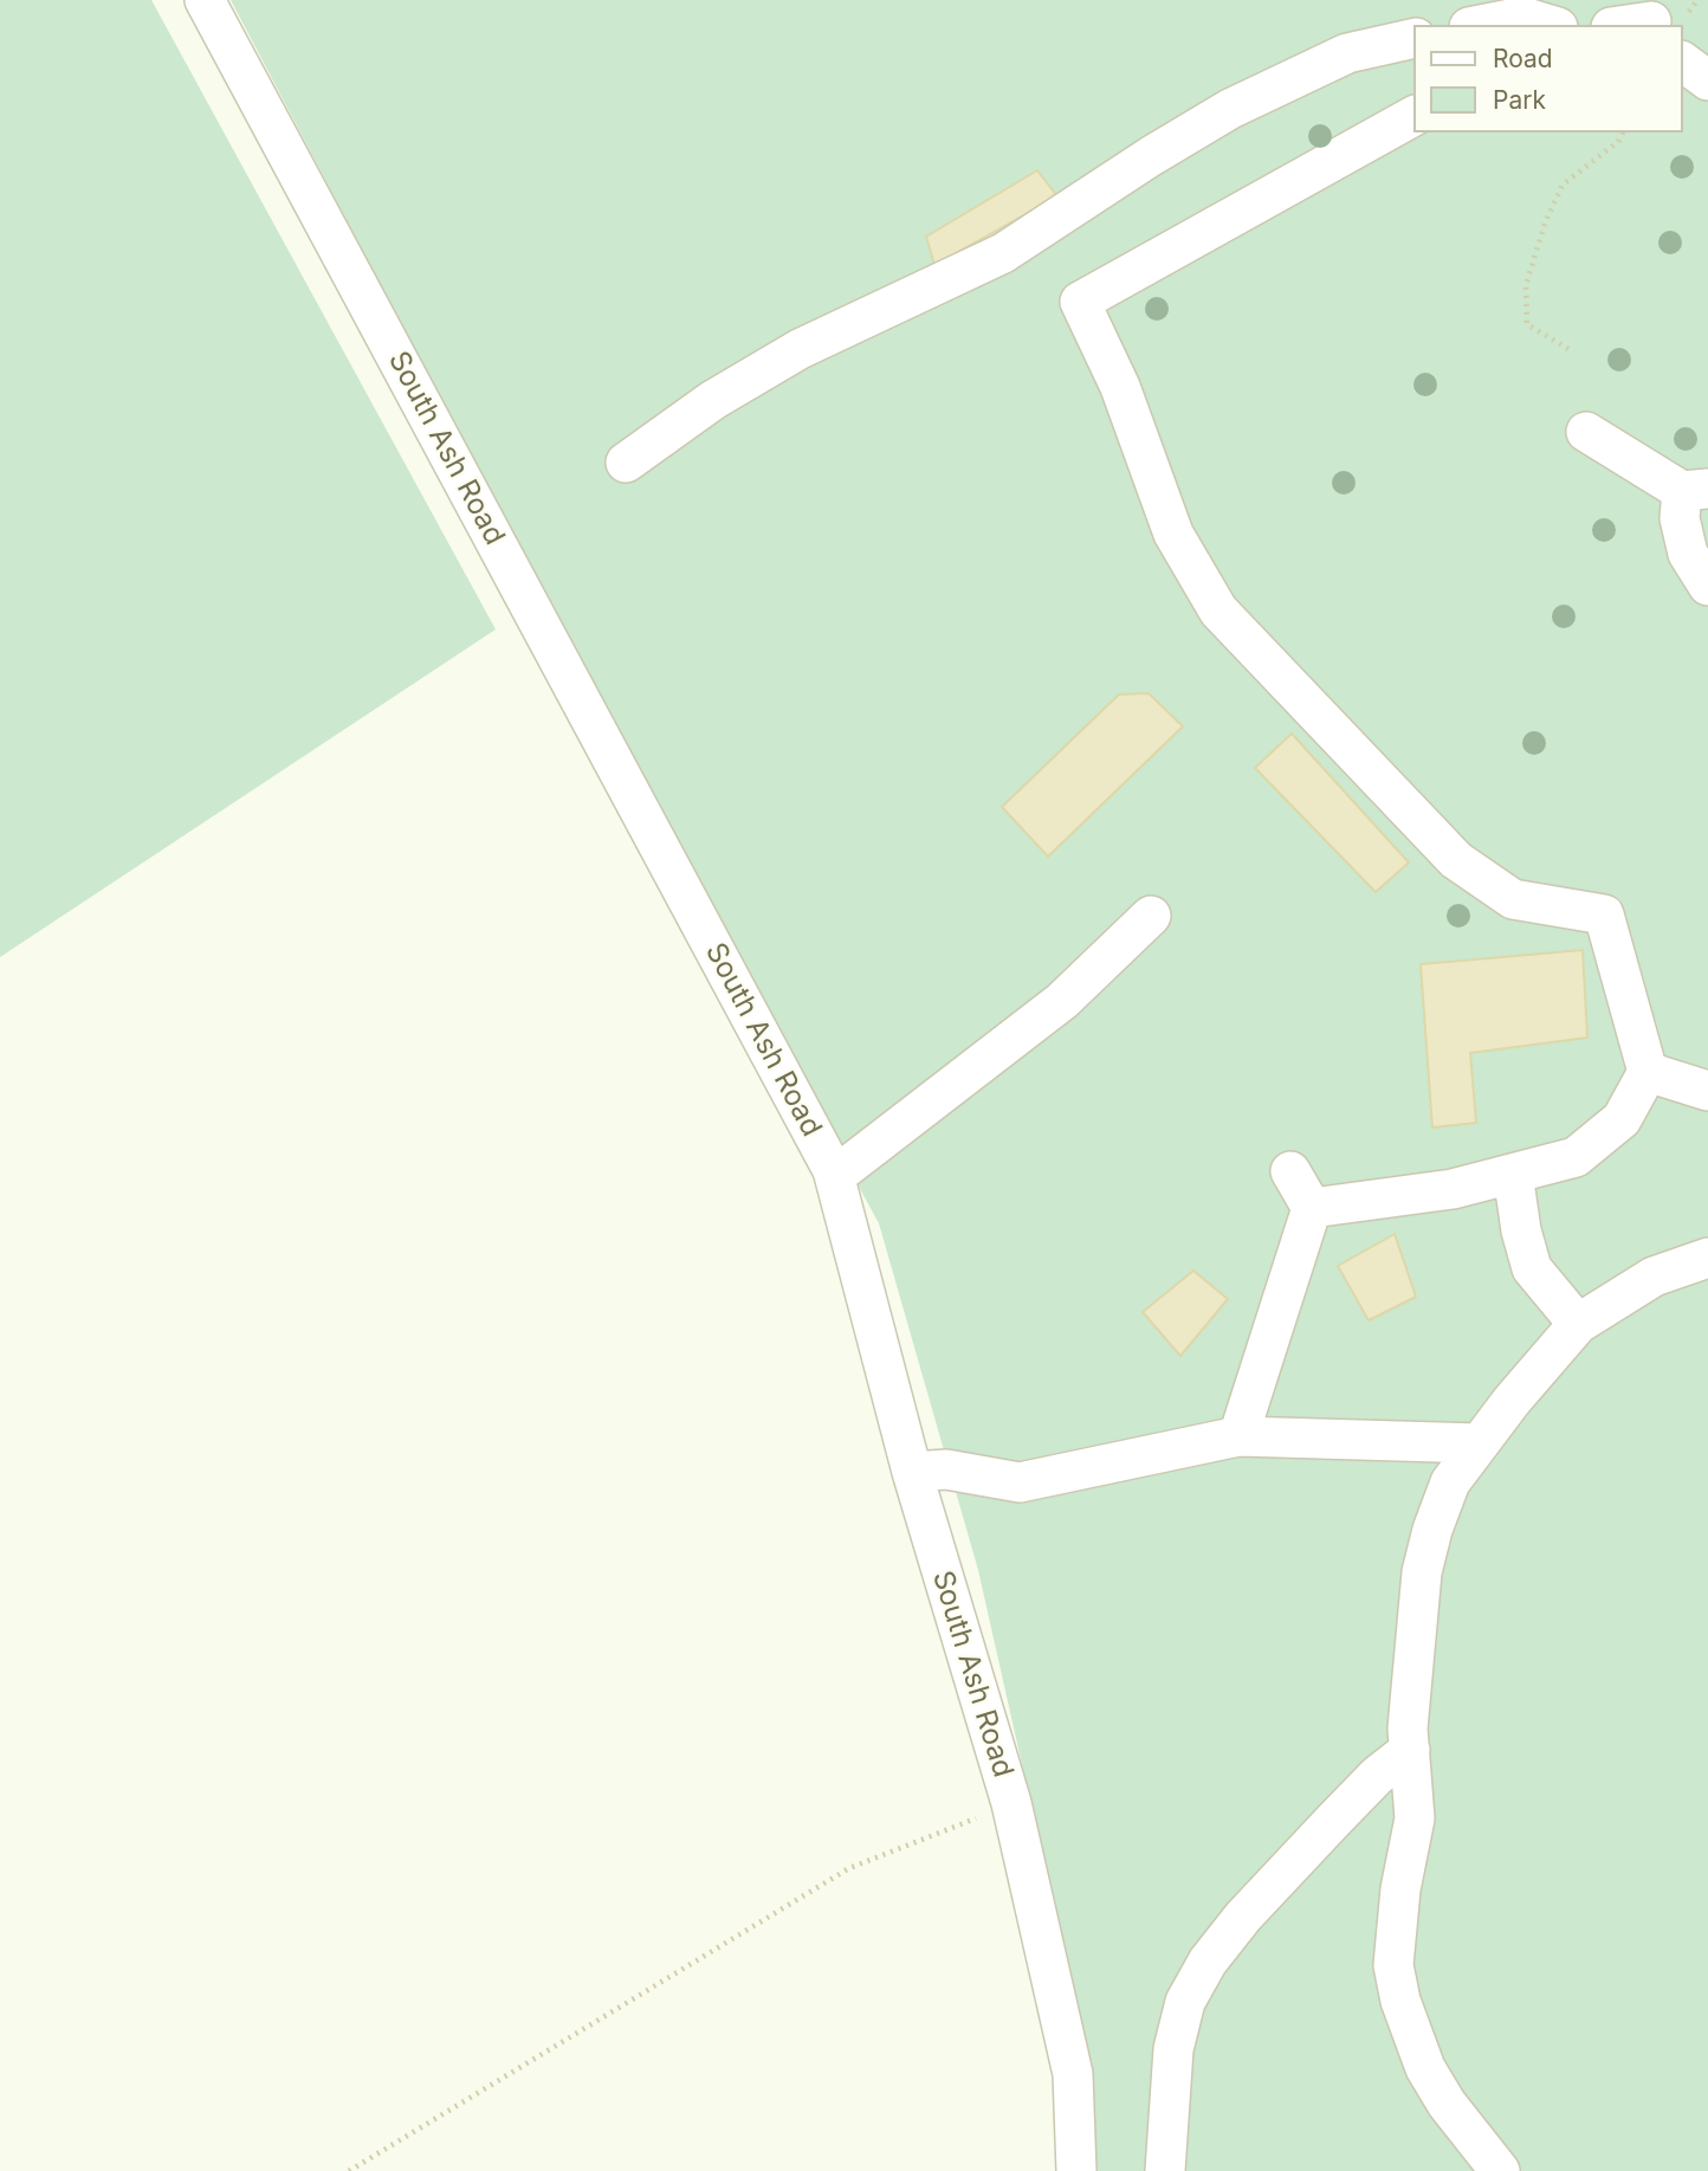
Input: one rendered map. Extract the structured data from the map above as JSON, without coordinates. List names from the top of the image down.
{
  "streets": {
    "street": ["South Ash Road"]
  },
  "legend": ["Road", "Park"]
}
